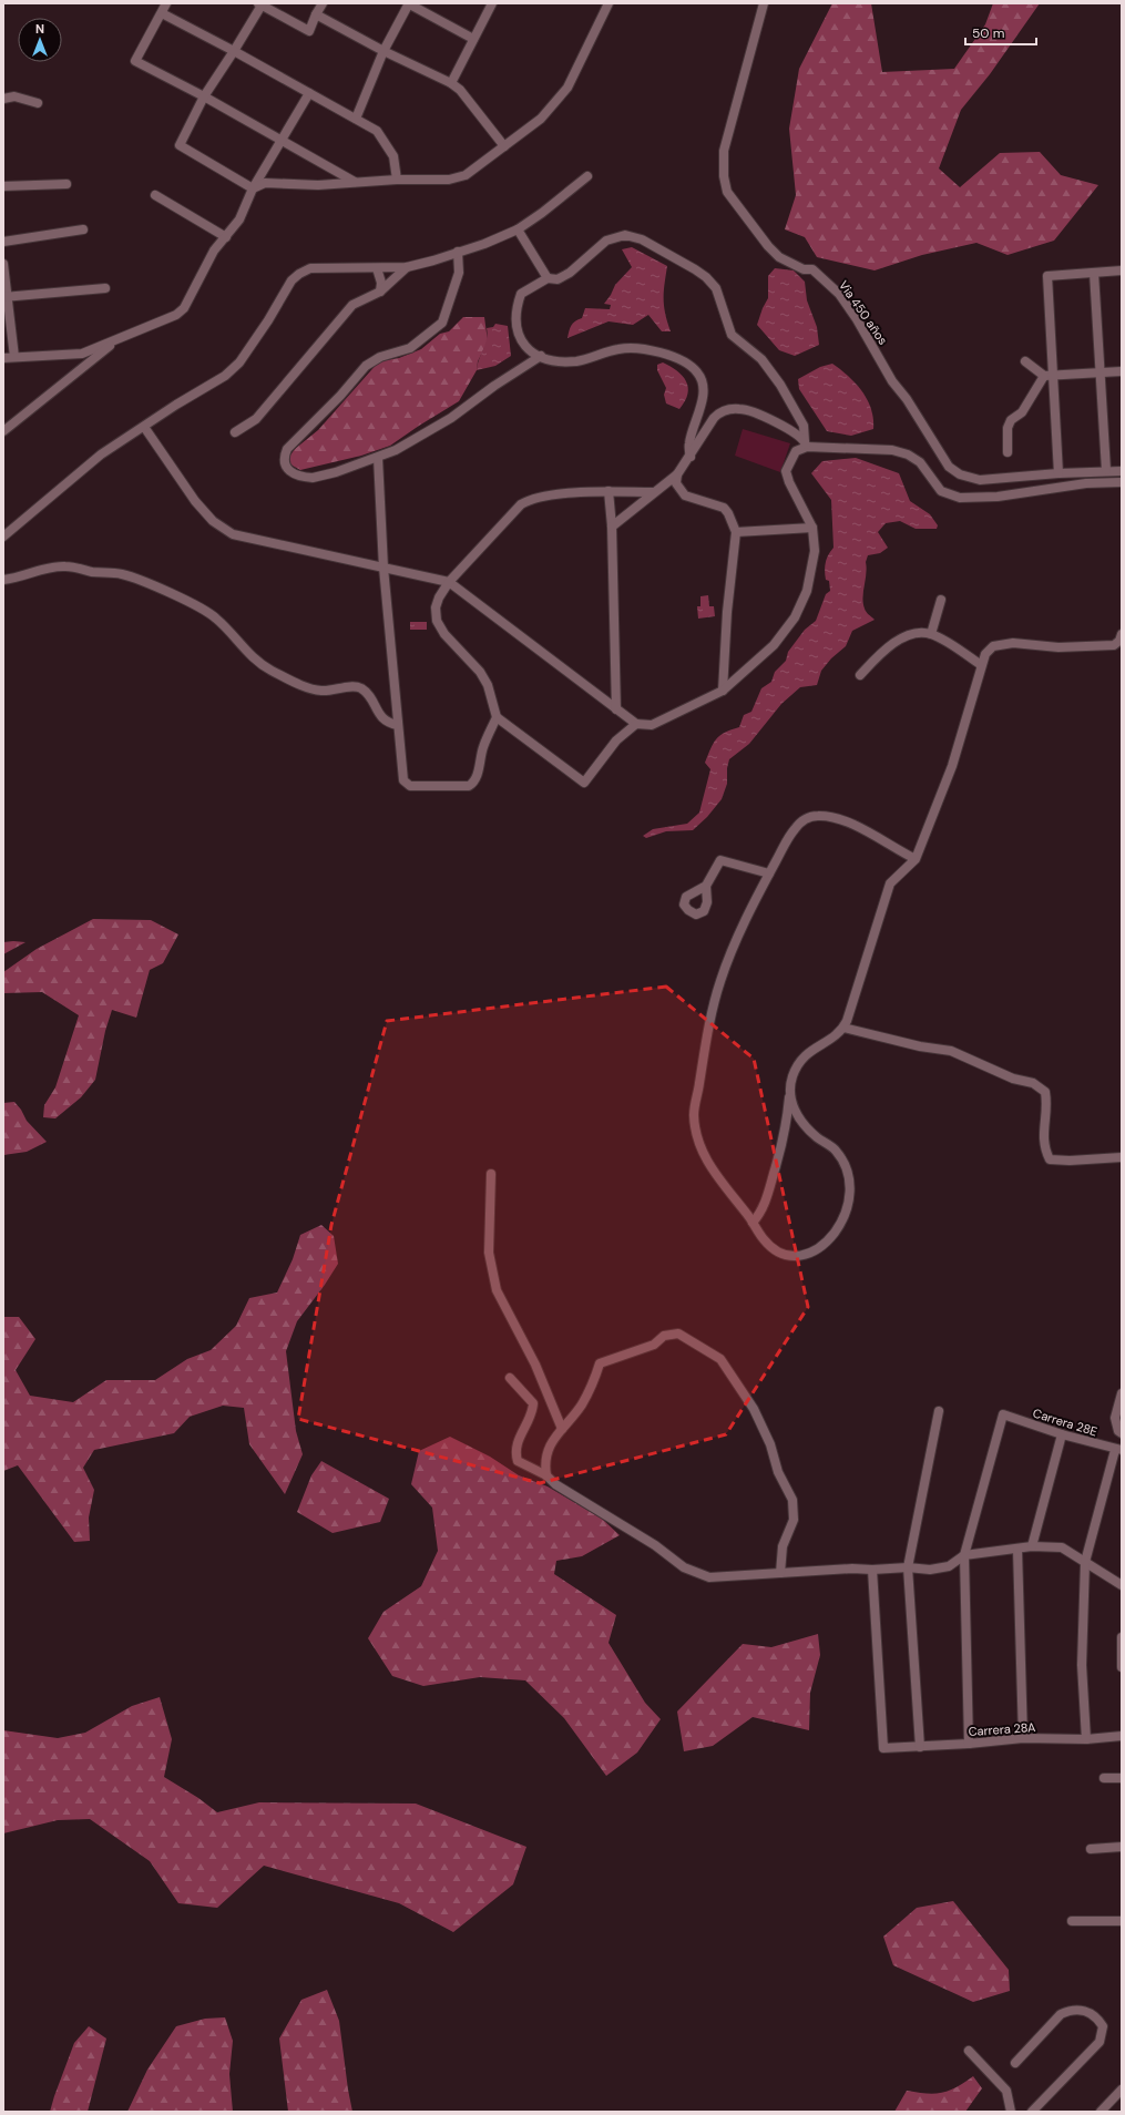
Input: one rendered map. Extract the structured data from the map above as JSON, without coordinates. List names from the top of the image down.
{
  "streets": {
    "street": ["Via 450 años", "Carrera 28E", "Carrera 28A"]
  },
  "scale_bar": "50 m",
  "north": "top"
}
